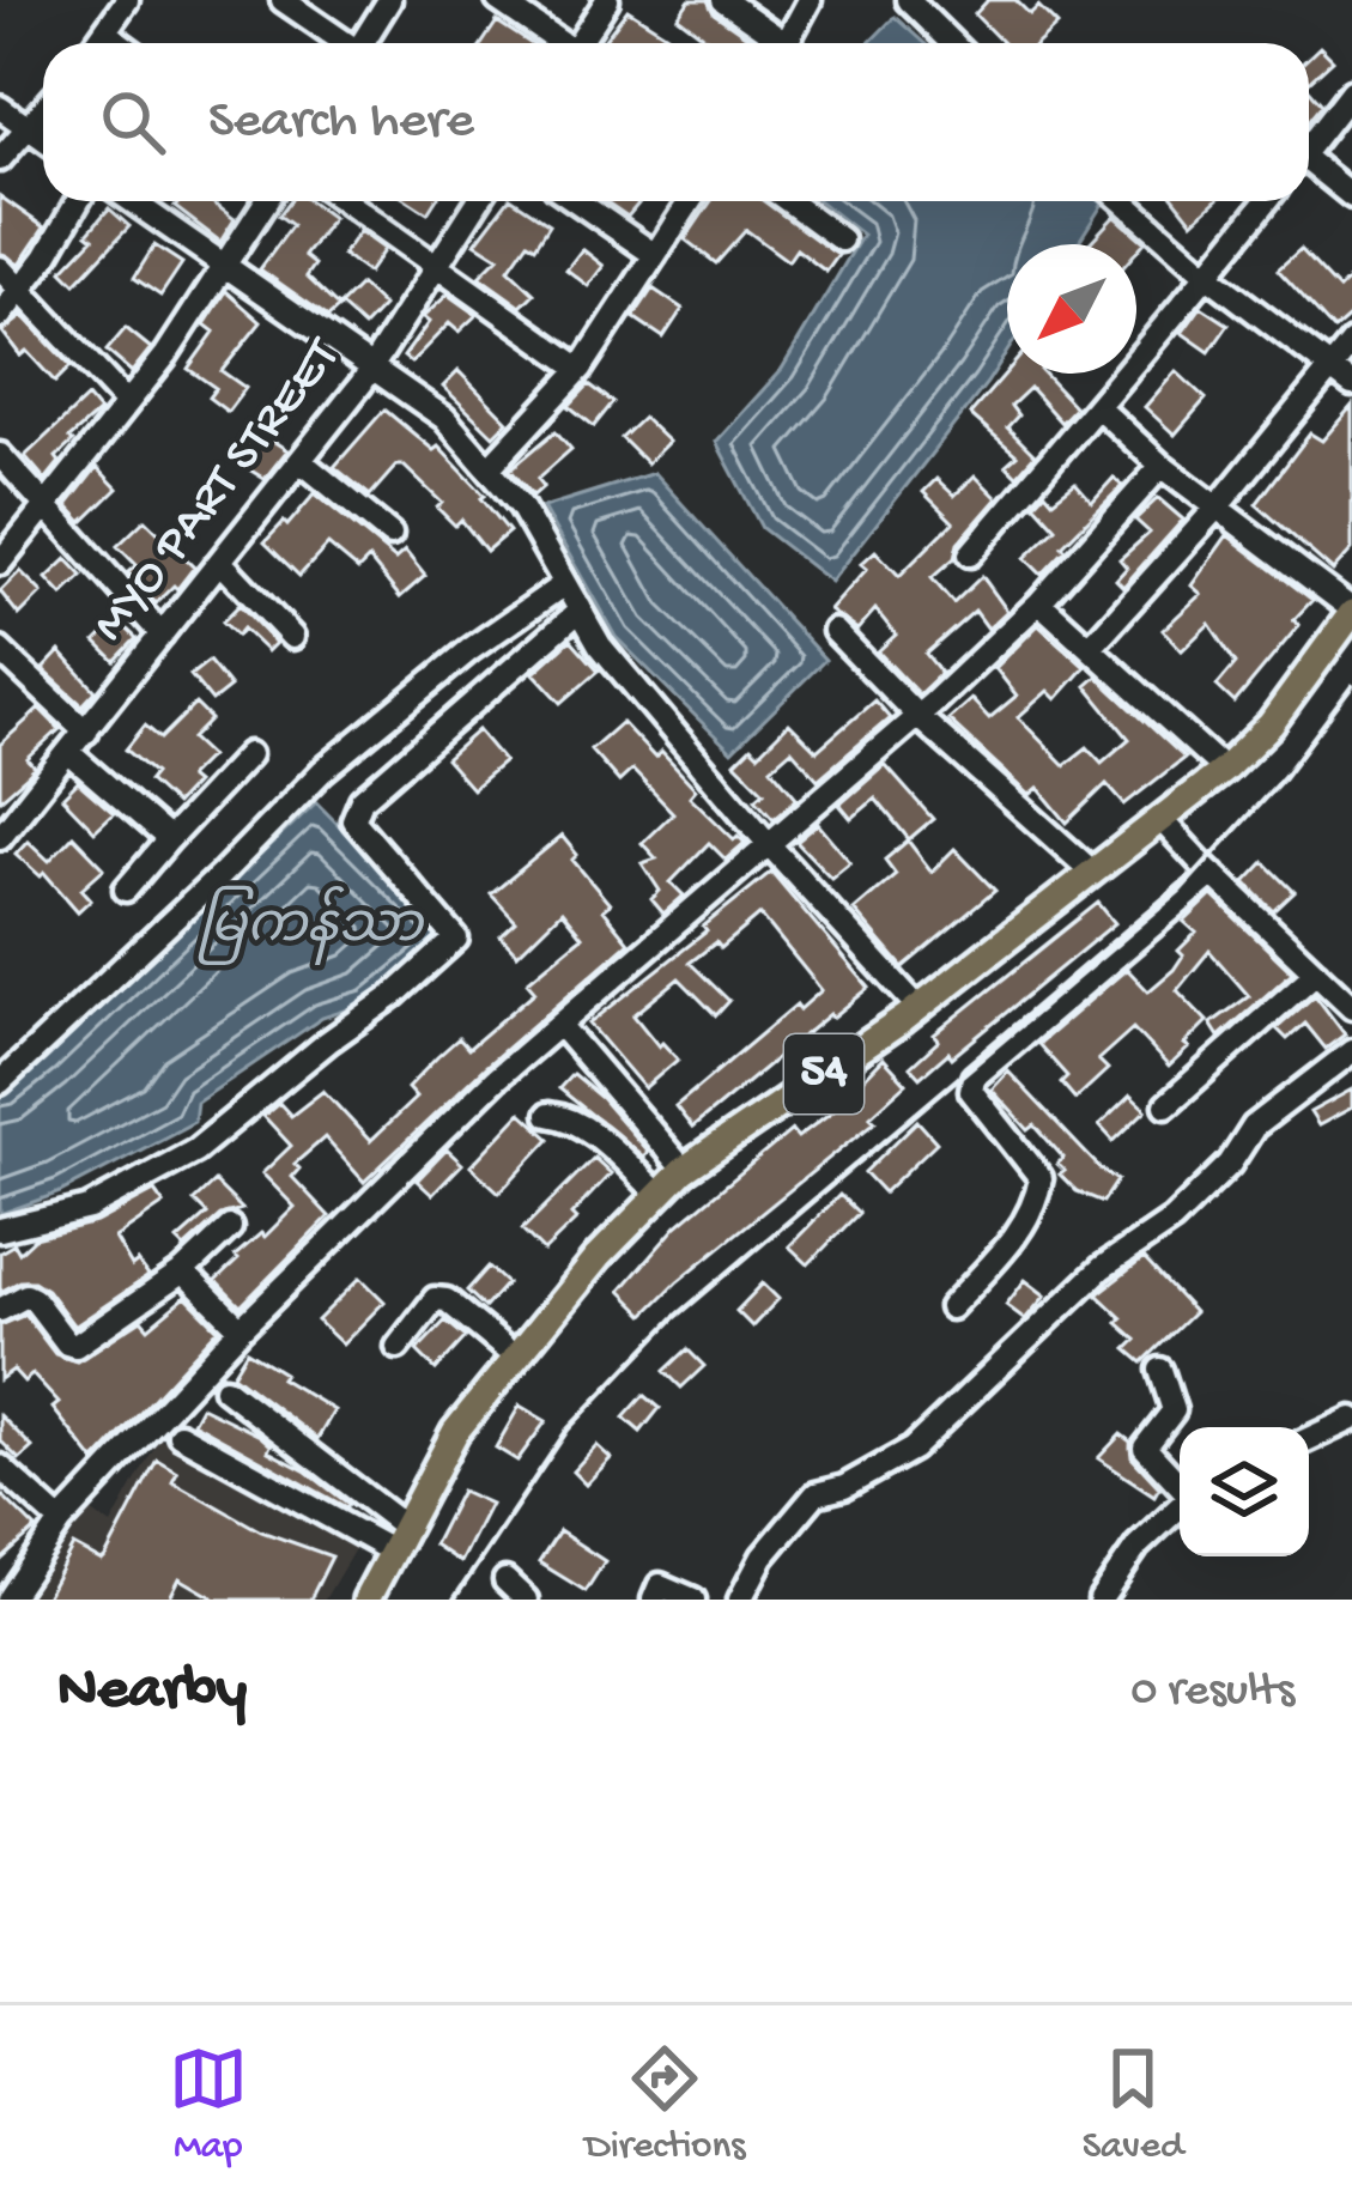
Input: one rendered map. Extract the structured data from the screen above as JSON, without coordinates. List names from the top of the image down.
{
  "streets": {
    "main road": ["54"],
    "street": ["MYO PART STREET"]
  },
  "water": ["မြကန်သာ"],
  "north": "bottom left",
  "page": {
    "search": "Search here",
    "heading": ["Nearby", "0 results"],
    "nav": ["Map", "Directions", "Saved"]
  }
}
